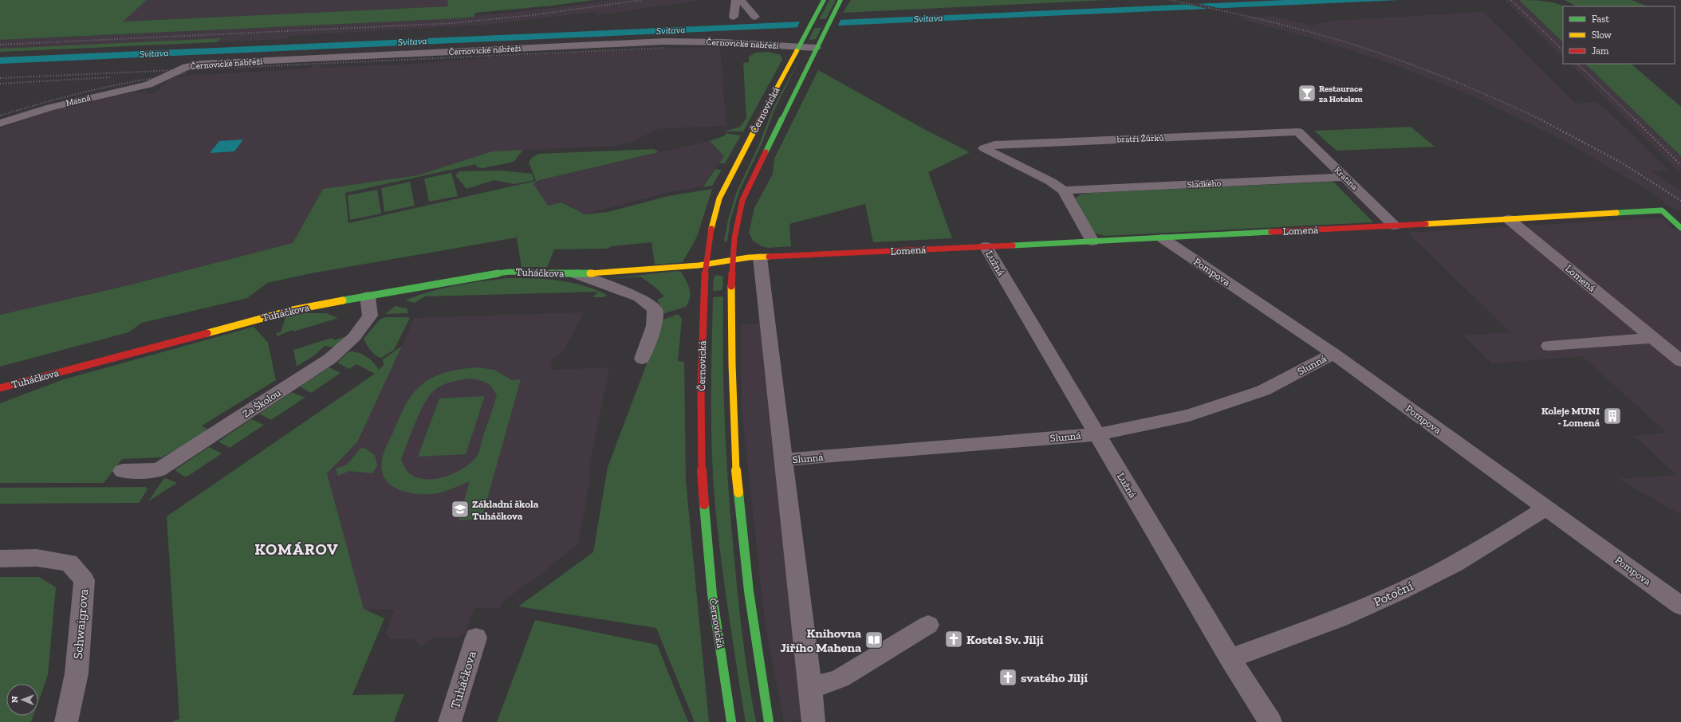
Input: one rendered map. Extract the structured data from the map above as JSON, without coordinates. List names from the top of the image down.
{
  "streets": {
    "main road": ["Černovická", "Lomená", "Tuháčkova"],
    "street": [
      "Černovické nábřeží",
      "Masná",
      "bratří Žůrků",
      "Kratina",
      "Sladkého",
      "Lužná",
      "Pompova",
      "Slunná",
      "Za Školou",
      "Potoční",
      "Schwaigrova"
    ]
  },
  "crossings": [
    ["Černovické nábřeží", "Masná"],
    ["Černovické nábřeží", "Černovická"],
    ["Černovická", "Lomená"],
    ["Černovická", "Tuháčkova"],
    ["bratří Žůrků", "Kratina"],
    ["bratří Žůrků", "Sladkého"],
    ["Kratina", "Sladkého"],
    ["Kratina", "Lomená"],
    ["Lomená", "Lužná"],
    ["Lomená", "Pompova"],
    ["Lomená", "Tuháčkova"],
    ["Lužná", "Slunná"],
    ["Lužná", "Potoční"],
    ["Pompova", "Slunná"],
    ["Pompova", "Potoční"],
    ["Tuháčkova", "Za Školou"]
  ],
  "districts": ["KOMÁROV"],
  "water": ["Svitava"],
  "places": {
    "bar": ["Restaurace za Hotelem"],
    "building": ["Koleje MUNI - Lomená"],
    "school or university": ["Základní škola Tuháčkova"],
    "church": ["Kostel Sv. Jiljí", "svatého Jiljí"],
    "library": ["Knihovna Jiřího Mahena"]
  },
  "legend": ["Fast", "Slow", "Jam"],
  "north": "left"
}
